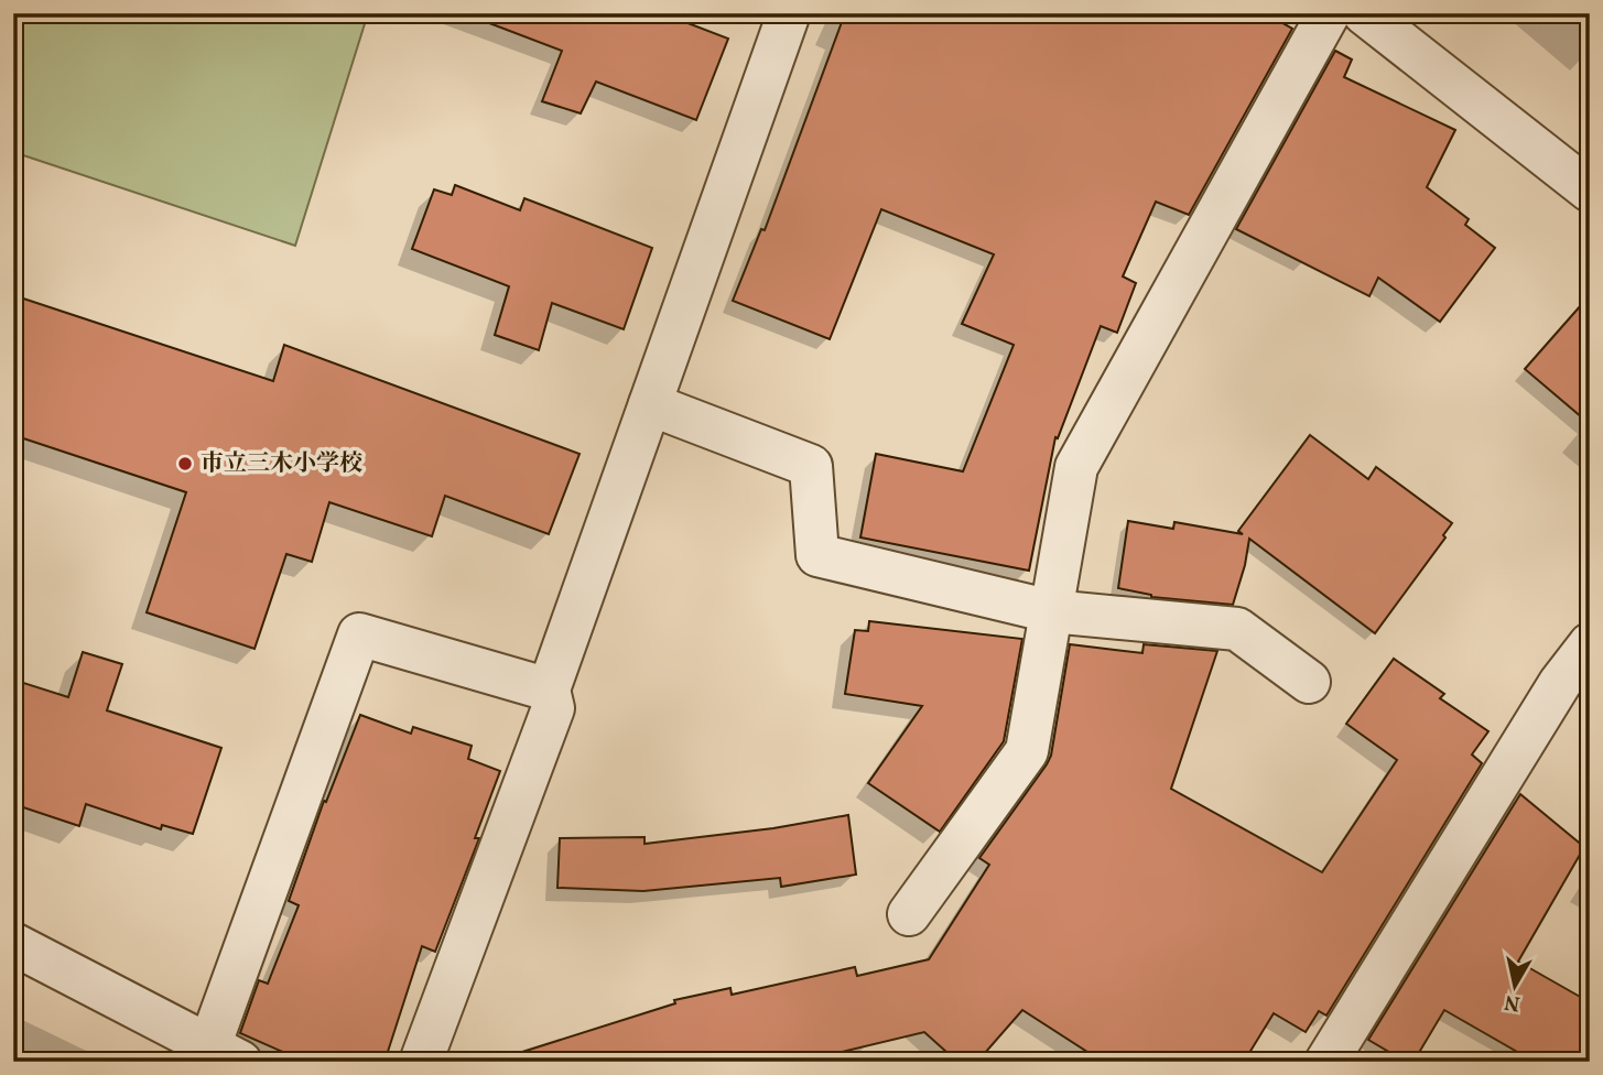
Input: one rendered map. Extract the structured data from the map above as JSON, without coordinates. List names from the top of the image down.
{
  "places": ["市立三木小学校"],
  "north": "bottom"
}
